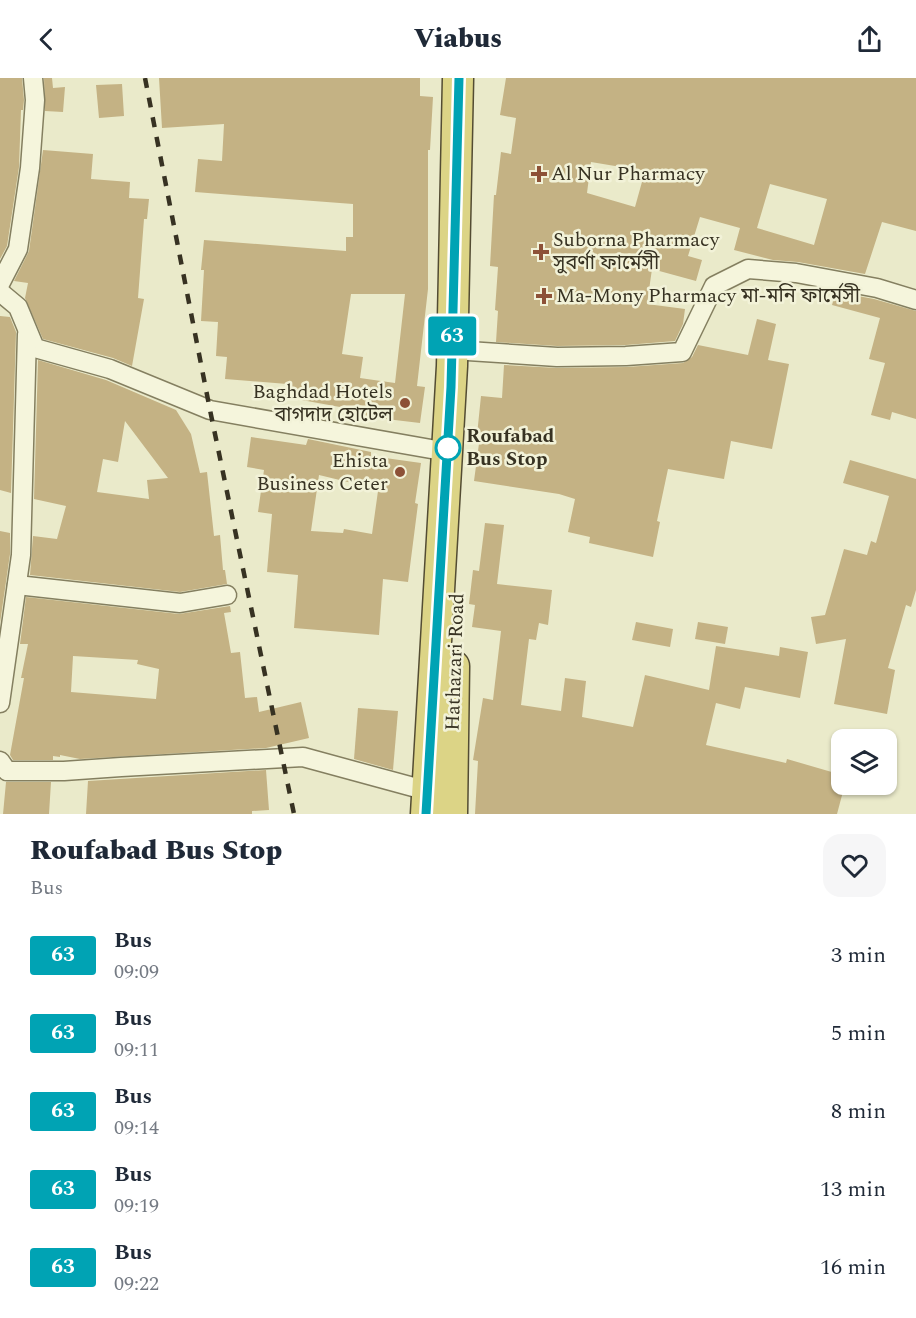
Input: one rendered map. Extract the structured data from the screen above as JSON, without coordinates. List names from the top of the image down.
{
  "streets": {
    "highway": ["Hathazari Road"]
  },
  "places": {
    "health": ["Al Nur Pharmacy", "Suborna Pharmacy সুবর্ণা ফার্মেসী", "Ma-Mony Pharmacy মা-মনি ফার্মেসী"],
    "other": ["Baghdad Hotels বাগদাদ হোটেল", "Roufabad Bus Stop", "Ehista Business Ceter"]
  },
  "lines": ["bus line 63"],
  "page": {
    "header": "Viabus",
    "on_map": "63",
    "heading": ["Roufabad Bus Stop", "Bus"],
    "list": [
      {
        "mark": "63",
        "name": "Bus",
        "note": "09:09",
        "value": "3 min"
      },
      {
        "mark": "63",
        "name": "Bus",
        "note": "09:11",
        "value": "5 min"
      },
      {
        "mark": "63",
        "name": "Bus",
        "note": "09:14",
        "value": "8 min"
      },
      {
        "mark": "63",
        "name": "Bus",
        "note": "09:19",
        "value": "13 min"
      },
      {
        "mark": "63",
        "name": "Bus",
        "note": "09:22",
        "value": "16 min"
      }
    ]
  }
}
